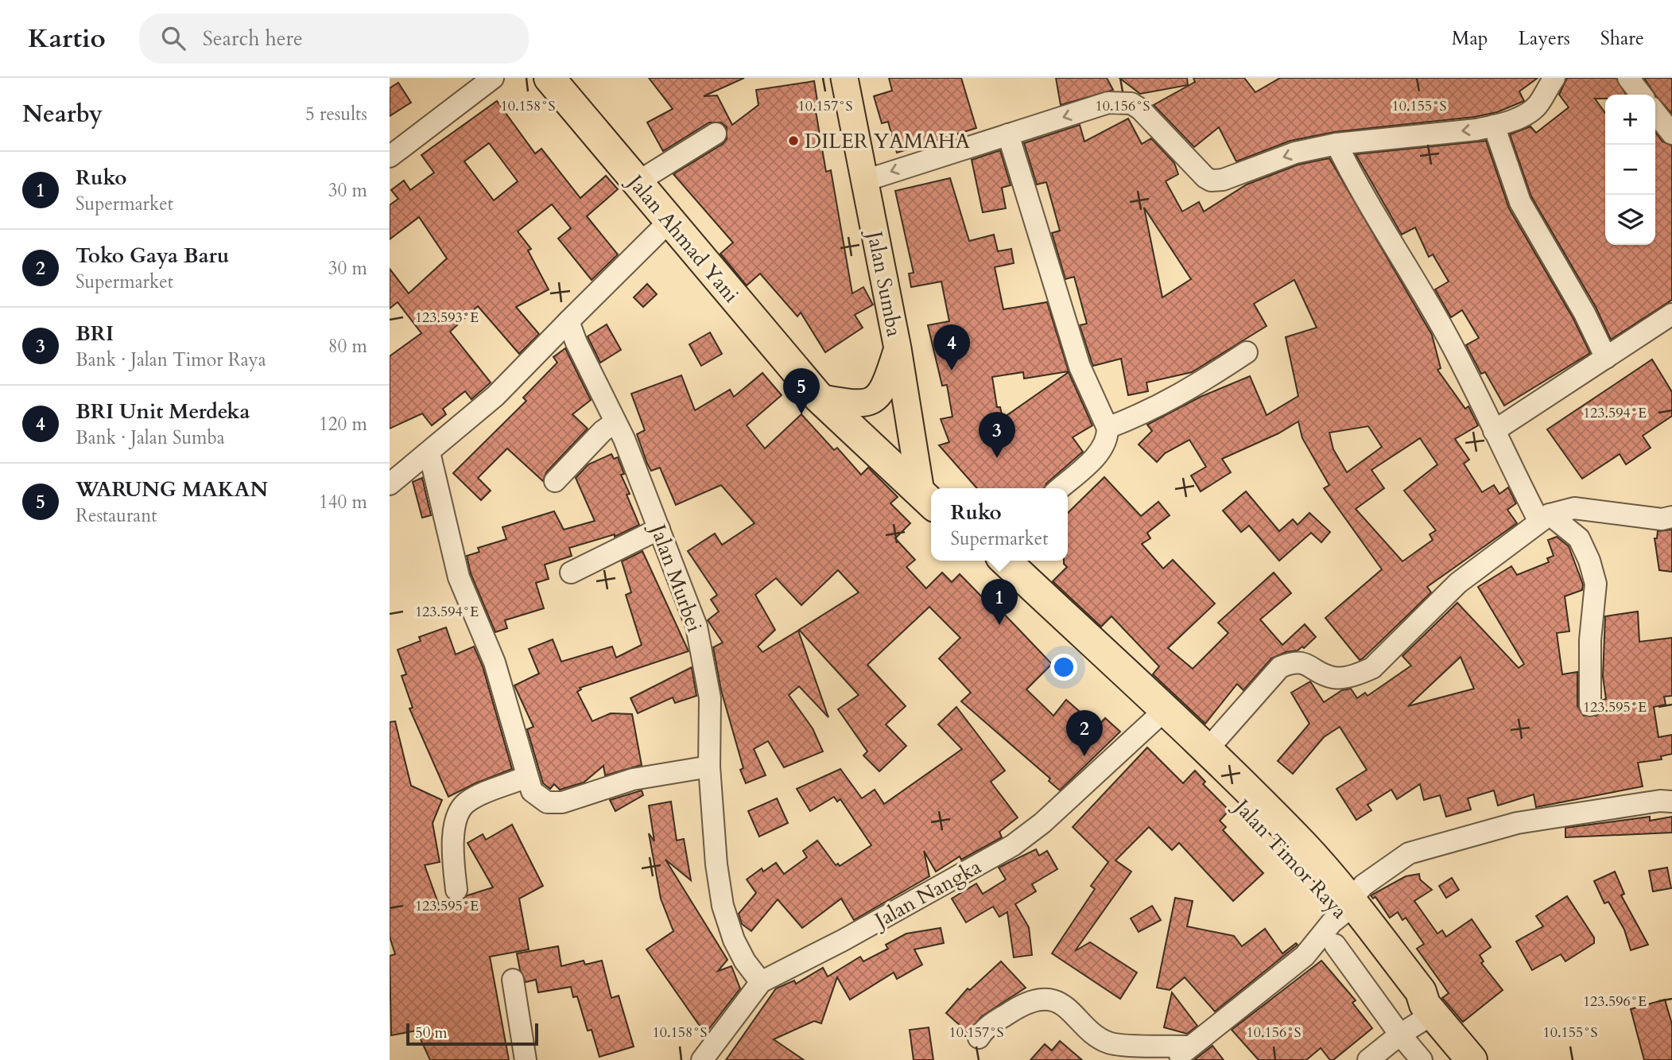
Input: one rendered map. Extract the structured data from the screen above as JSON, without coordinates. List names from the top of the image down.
{
  "streets": {
    "highway": ["Jalan Ahmad Yani", "Jalan Timor Raya"],
    "main road": ["Jalan Sumba"],
    "street": ["Jalan Murbei", "Jalan Nangka"]
  },
  "crossings": [
    ["Jalan Murbei", "Jalan Nangka"],
    ["Jalan Timor Raya", "Jalan Nangka"]
  ],
  "places": ["DILER YAMAHA"],
  "scale_bar": "50 m",
  "page": {
    "header": "Kartio",
    "search": "Search here",
    "nav": ["Map", "Layers", "Share"],
    "heading": ["Nearby", "5 results"],
    "map_buttons": ["+", "−"],
    "list": [
      {
        "mark": "1",
        "name": "Ruko",
        "note": "Supermarket",
        "value": "30 m"
      },
      {
        "mark": "2",
        "name": "Toko Gaya Baru",
        "note": "Supermarket",
        "value": "30 m"
      },
      {
        "mark": "3",
        "name": "BRI",
        "note": "Bank · Jalan Timor Raya",
        "value": "80 m"
      },
      {
        "mark": "4",
        "name": "BRI Unit Merdeka",
        "note": "Bank · Jalan Sumba",
        "value": "120 m"
      },
      {
        "mark": "5",
        "name": "WARUNG MAKAN",
        "note": "Restaurant",
        "value": "140 m"
      }
    ],
    "pins": [
      "4",
      "5",
      "3",
      "1",
      "2"
    ],
    "popup": ["Ruko", "Supermarket"],
    "scale": "50 m"
  },
  "coordinates": [
    "10.158°S",
    "10.157°S",
    "10.156°S",
    "10.155°S",
    "123.593°E",
    "123.594°E",
    "123.595°E",
    "123.596°E"
  ]
}
